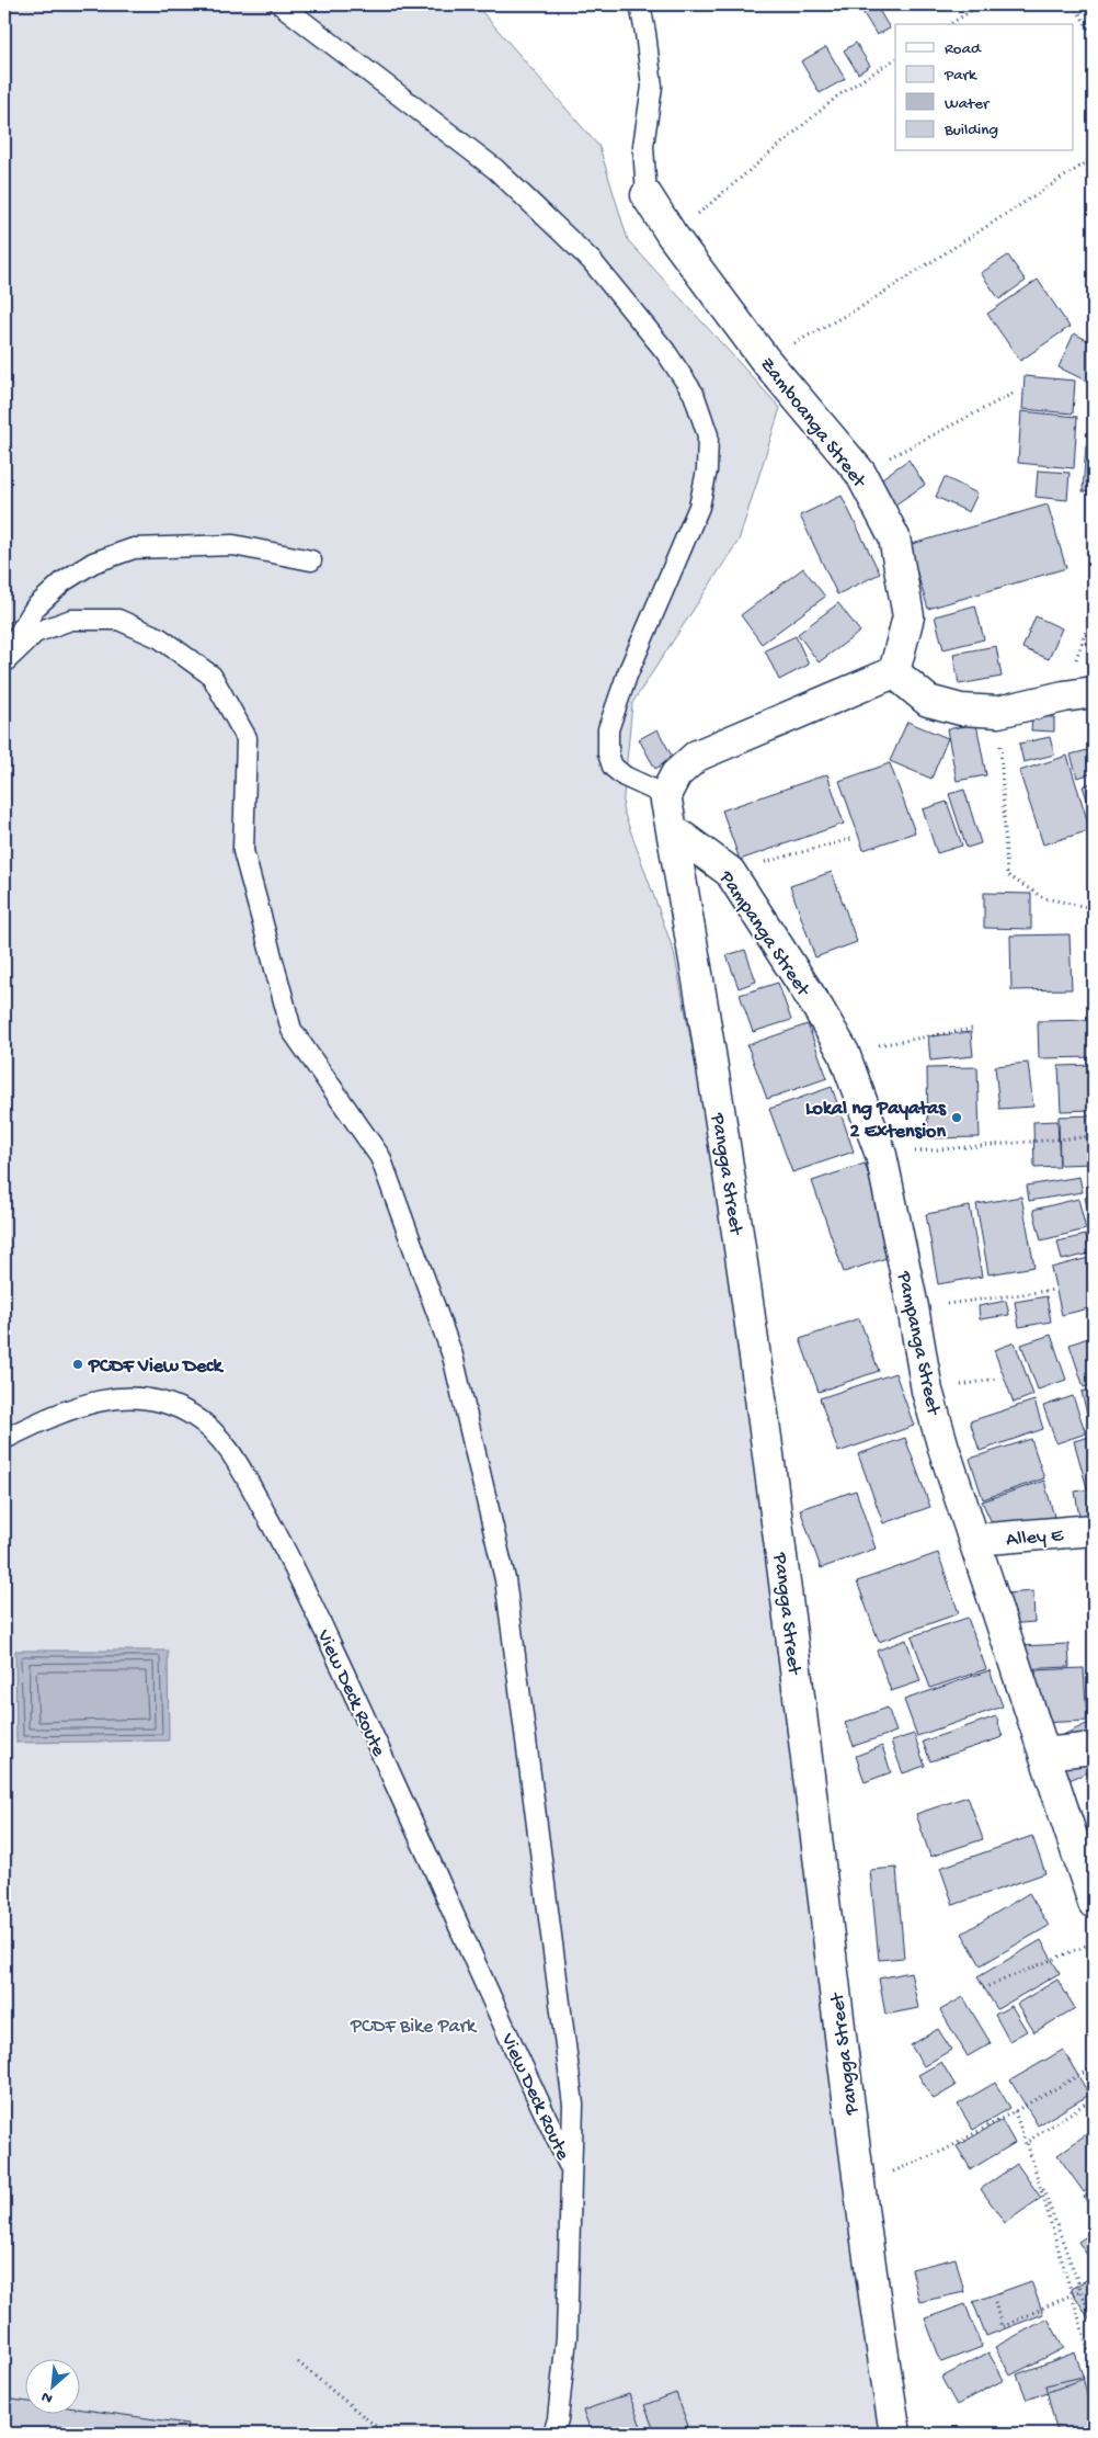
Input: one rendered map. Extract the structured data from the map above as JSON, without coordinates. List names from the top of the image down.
{
  "streets": {
    "street": [
      "Zamboanga Street",
      "Pampanga Street",
      "Pangga Street",
      "Alley E"
    ],
    "lane": ["View Deck Route"]
  },
  "crossings": [
    ["Pampanga Street", "Pangga Street"],
    ["Pampanga Street", "Alley E"]
  ],
  "parks": ["PCDF Bike Park"],
  "places": ["Lokal ng Payatas 2 Extension", "PCDF View Deck"],
  "legend": [
    "Road",
    "Park",
    "Water",
    "Building"
  ],
  "north": "bottom left"
}
